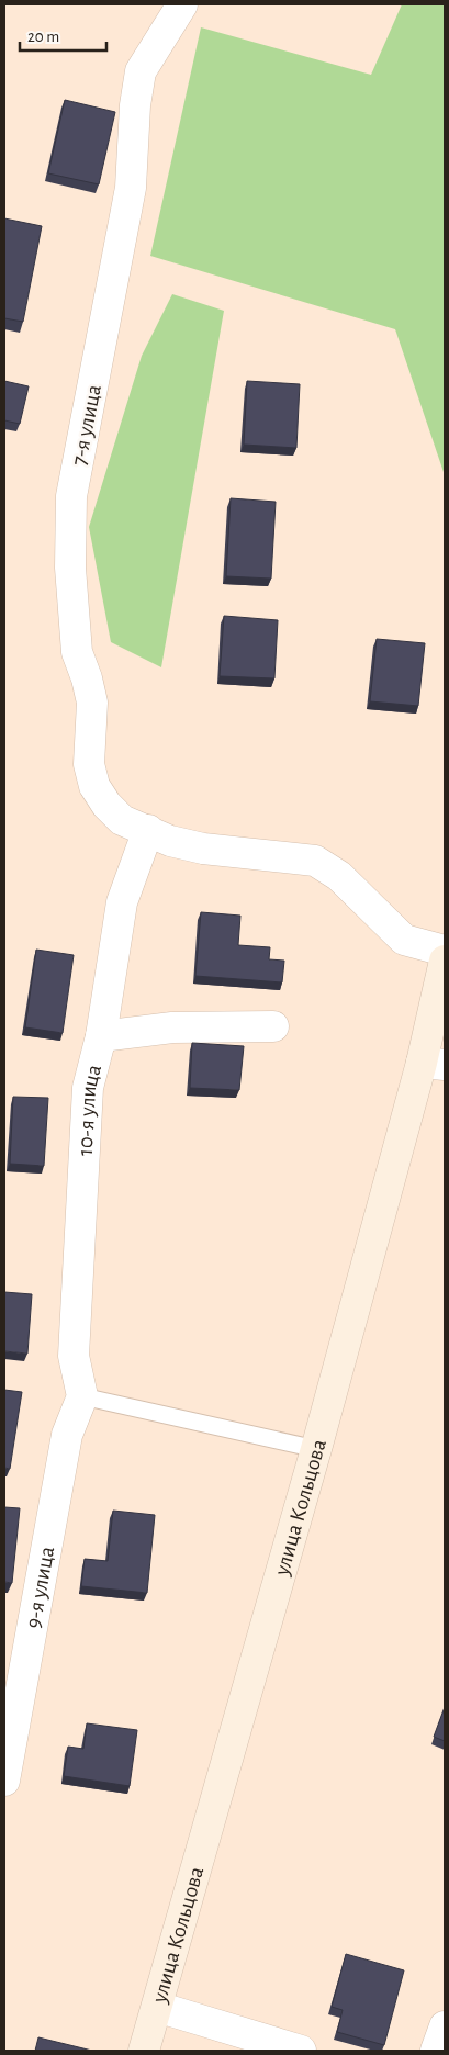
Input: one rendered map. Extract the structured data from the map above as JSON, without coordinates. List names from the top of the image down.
{
  "streets": {
    "main road": ["улица Кольцова"],
    "street": ["7-я улица", "10-я улица", "9-я улица"]
  },
  "crossings": [
    ["7-я улица", "10-я улица"],
    ["10-я улица", "9-я улица"]
  ],
  "scale_bar": "20 m"
}
